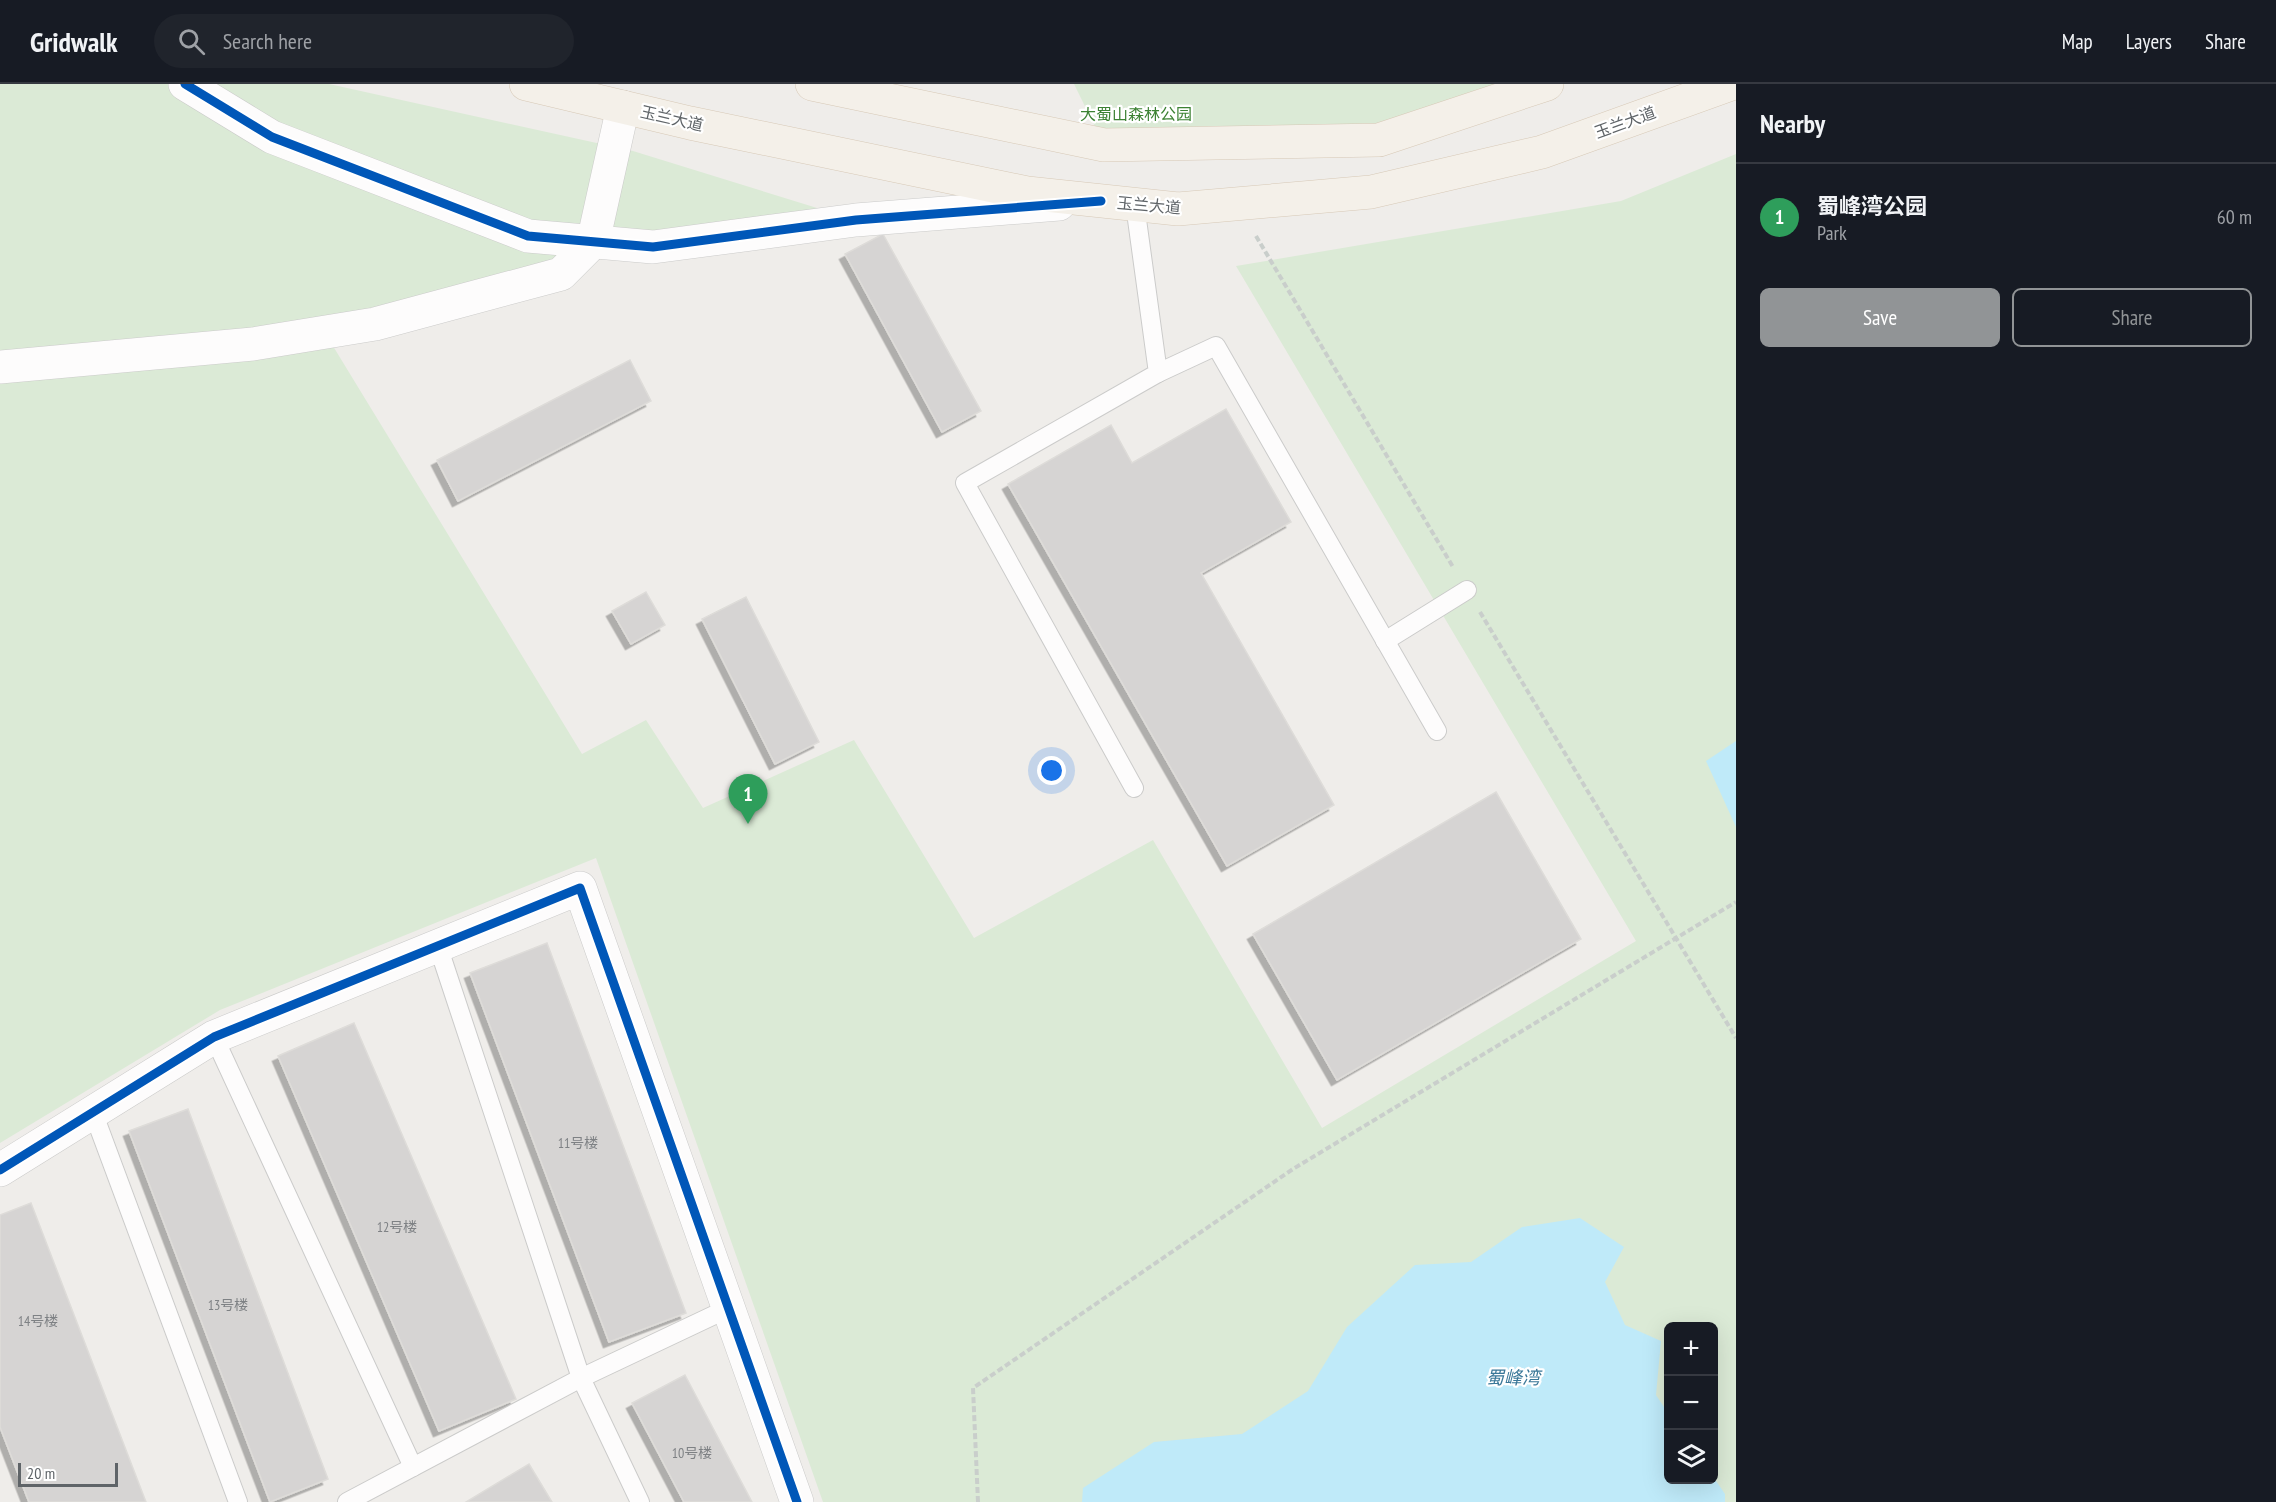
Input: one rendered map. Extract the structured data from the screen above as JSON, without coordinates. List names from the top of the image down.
{
  "streets": {
    "main road": ["玉兰大道"]
  },
  "water": ["蜀峰湾"],
  "parks": ["大蜀山森林公园"],
  "house_numbers": [
    "11号楼",
    "12号楼",
    "13号楼",
    "14号楼",
    "10号楼"
  ],
  "scale_bar": "20 m",
  "page": {
    "header": "Gridwalk",
    "search": "Search here",
    "nav": ["Map", "Layers", "Share"],
    "heading": "Nearby",
    "list": [
      {
        "mark": "1",
        "name": "蜀峰湾公园",
        "note": "Park",
        "value": "60 m"
      }
    ],
    "buttons": ["Save", "Share"],
    "pins": "1",
    "map_buttons": ["+", "−"],
    "scale": "20 m"
  }
}
